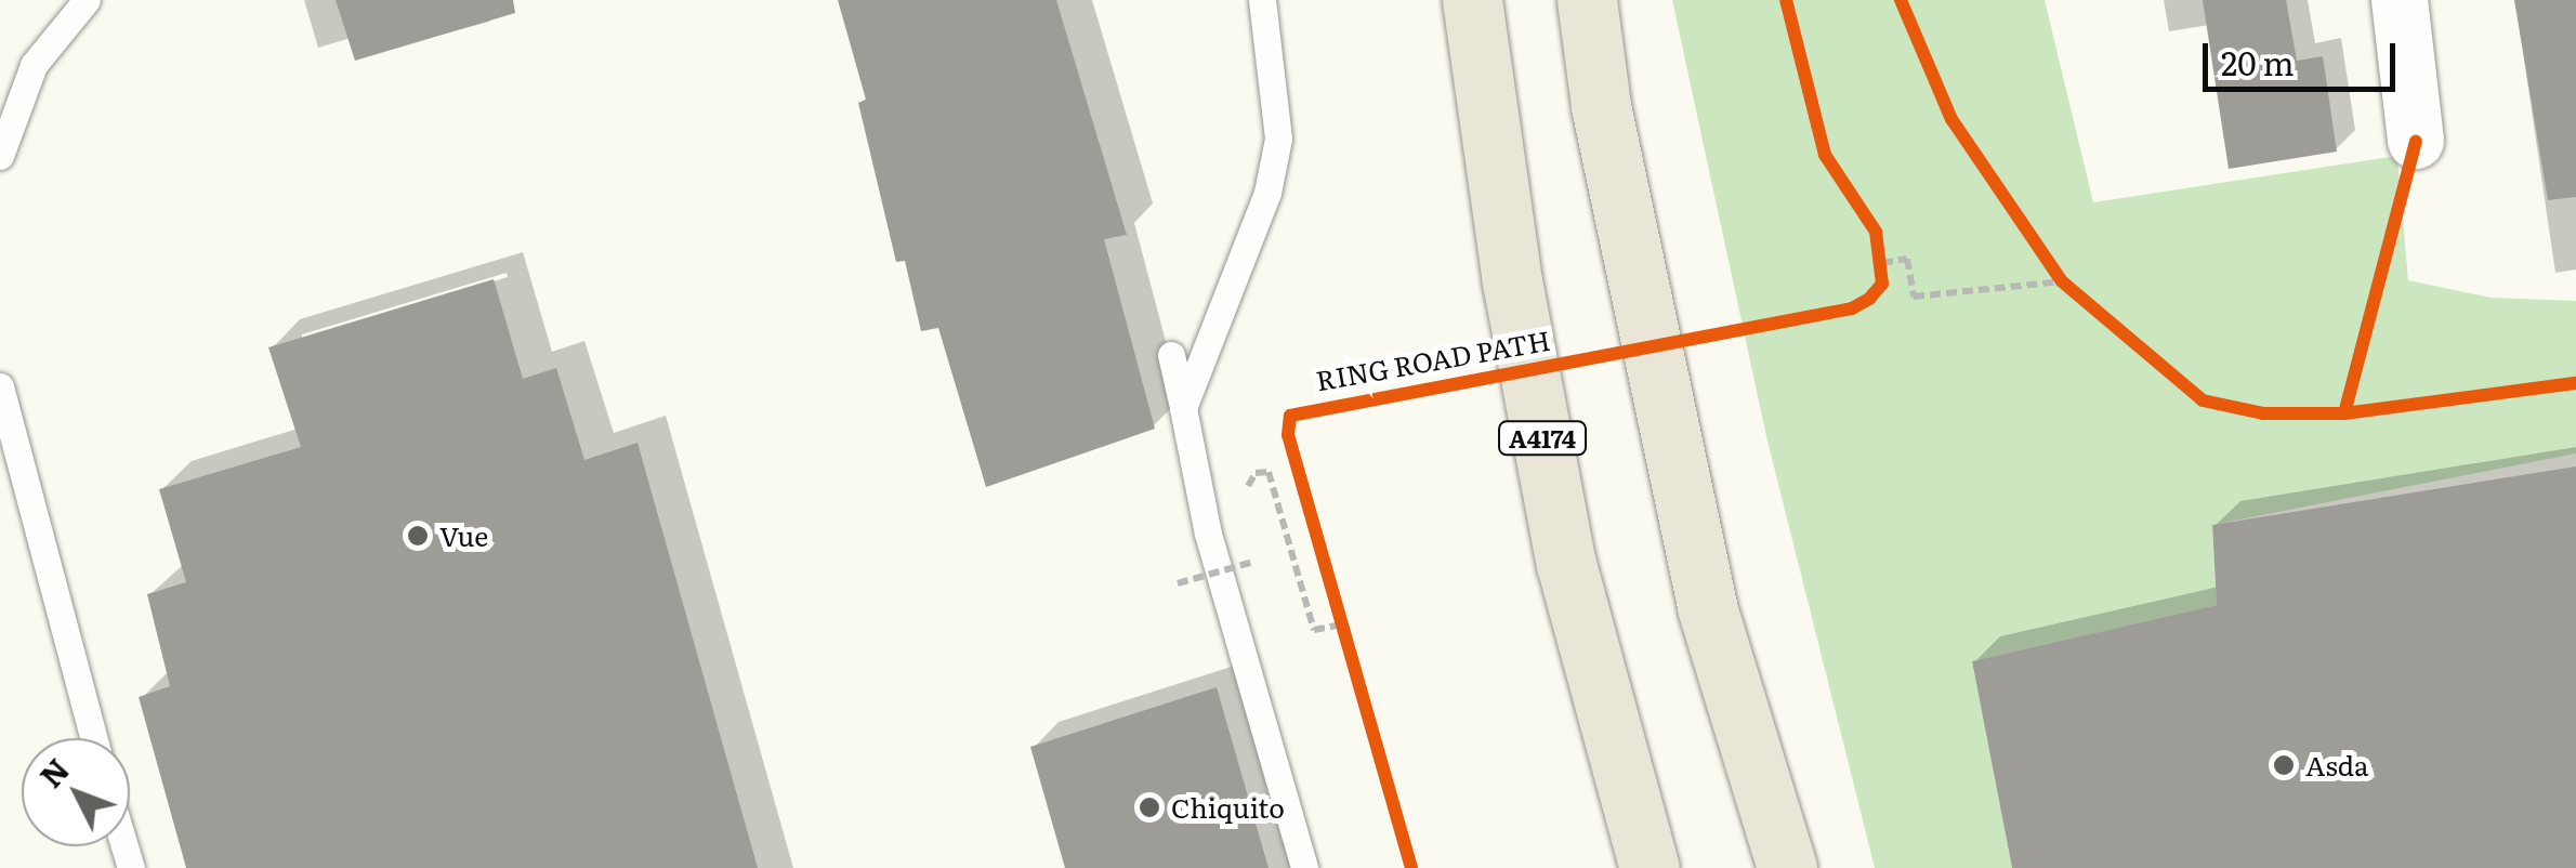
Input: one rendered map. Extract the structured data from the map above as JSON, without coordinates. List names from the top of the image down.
{
  "streets": {
    "highway": ["A4174"],
    "cycle path": ["RING ROAD PATH"]
  },
  "places": ["Vue", "Asda", "Chiquito"],
  "scale_bar": "20 m",
  "north": "top left"
}
